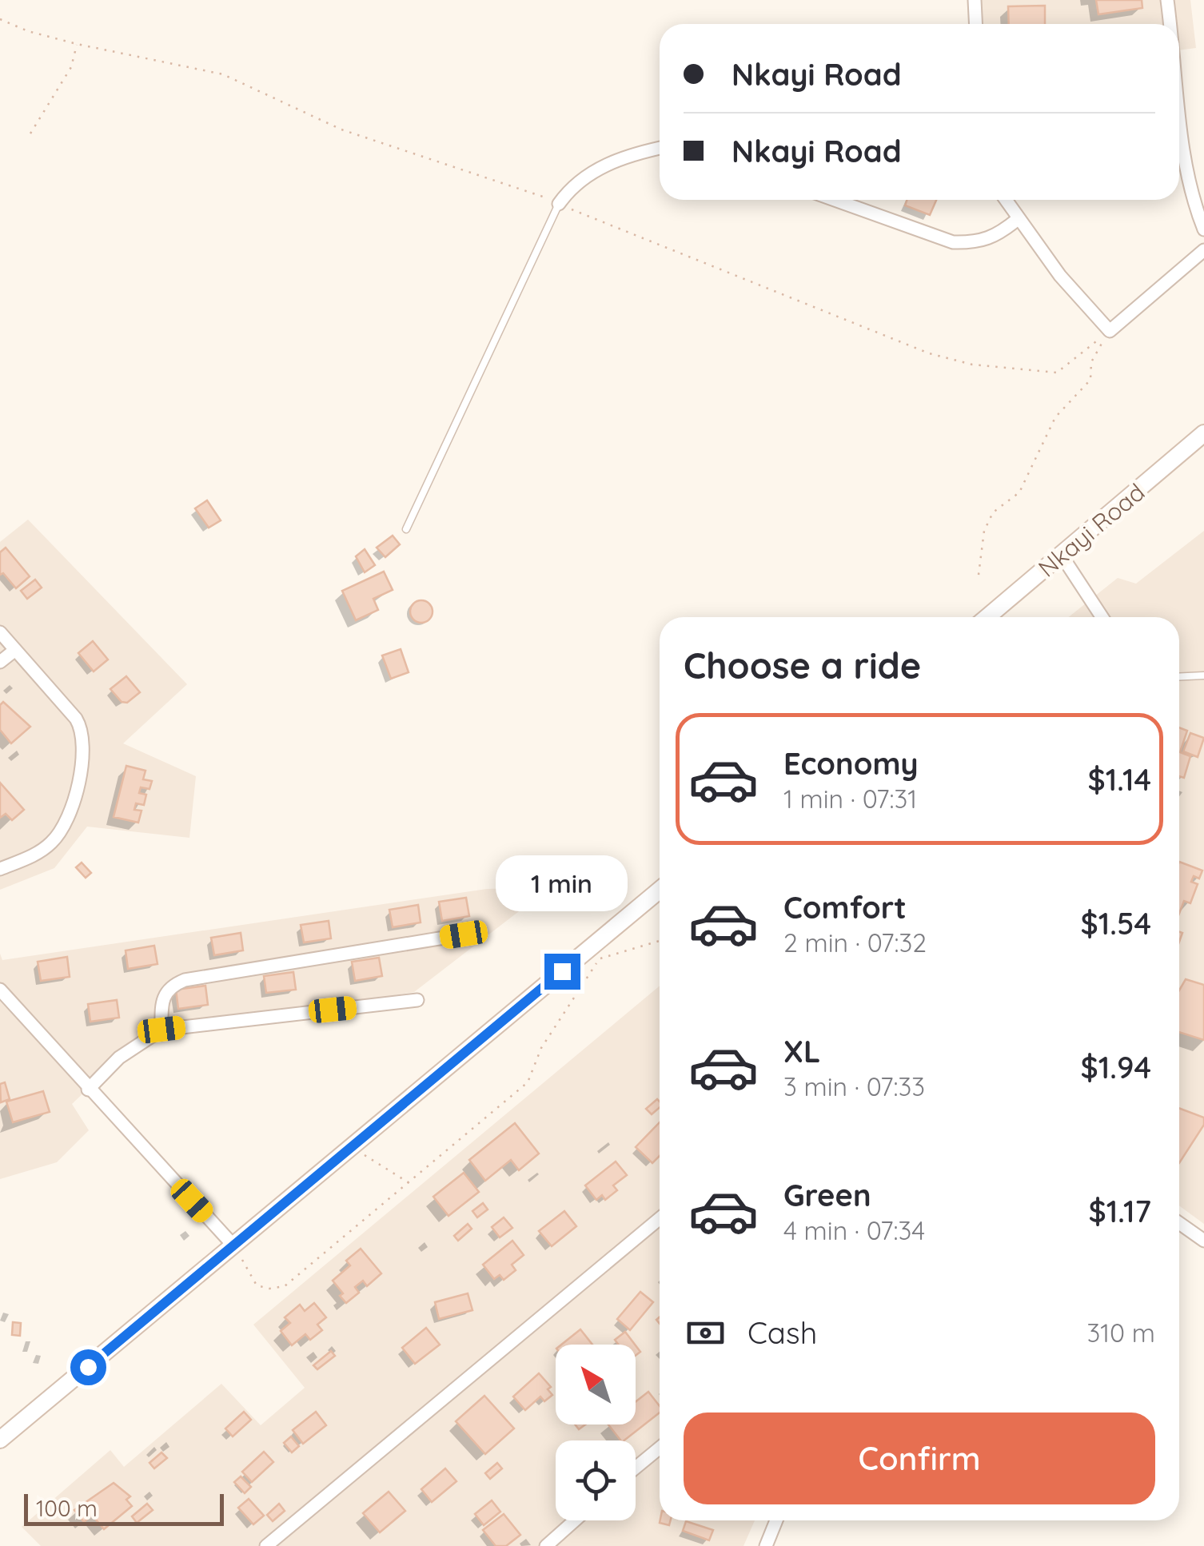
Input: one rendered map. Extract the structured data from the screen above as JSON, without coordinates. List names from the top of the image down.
{
  "streets": {
    "main road": ["Nkayi Road"]
  },
  "scale_bar": "100 m",
  "north": "top left",
  "page": {
    "banner": ["Nkayi Road", "Nkayi Road"],
    "heading": "Choose a ride",
    "list": [
      {
        "name": "Economy",
        "note": "1 min · 07:31",
        "value": "$1.14"
      },
      {
        "name": "Comfort",
        "note": "2 min · 07:32",
        "value": "$1.54"
      },
      {
        "name": "XL",
        "note": "3 min · 07:33",
        "value": "$1.94"
      },
      {
        "name": "Green",
        "note": "4 min · 07:34",
        "value": "$1.17"
      }
    ],
    "bubble": "1 min",
    "pay": ["Cash", "310 m"],
    "buttons": "Confirm",
    "scale": "100 m"
  }
}
